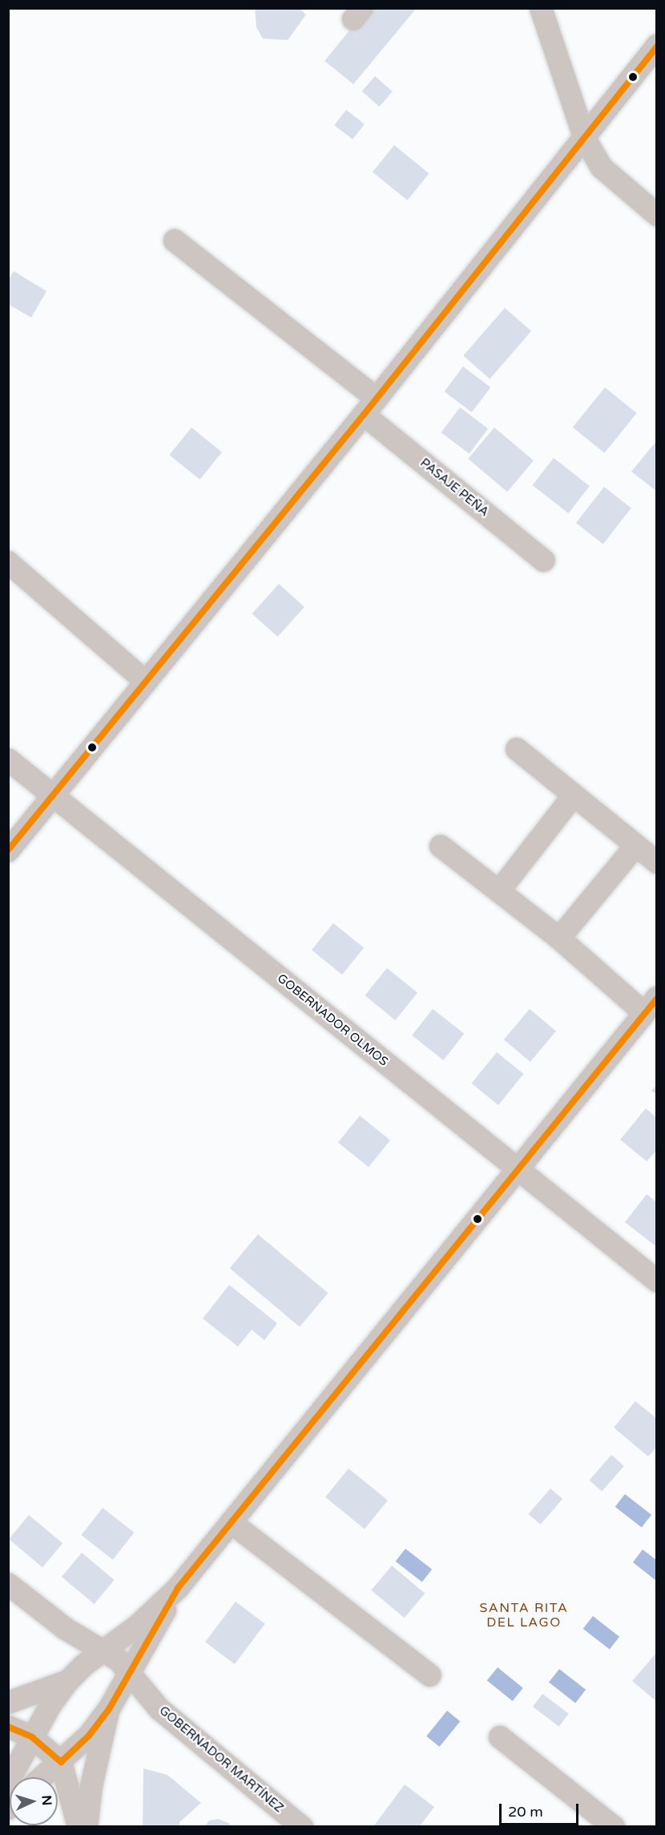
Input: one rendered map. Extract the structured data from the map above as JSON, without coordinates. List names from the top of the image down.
{
  "streets": {
    "street": ["PASAJE PEÑA", "GOBERNADOR OLMOS", "GOBERNADOR MARTÍNEZ"]
  },
  "districts": ["SANTA RITA DEL LAGO"],
  "scale_bar": "20 m",
  "north": "right"
}
